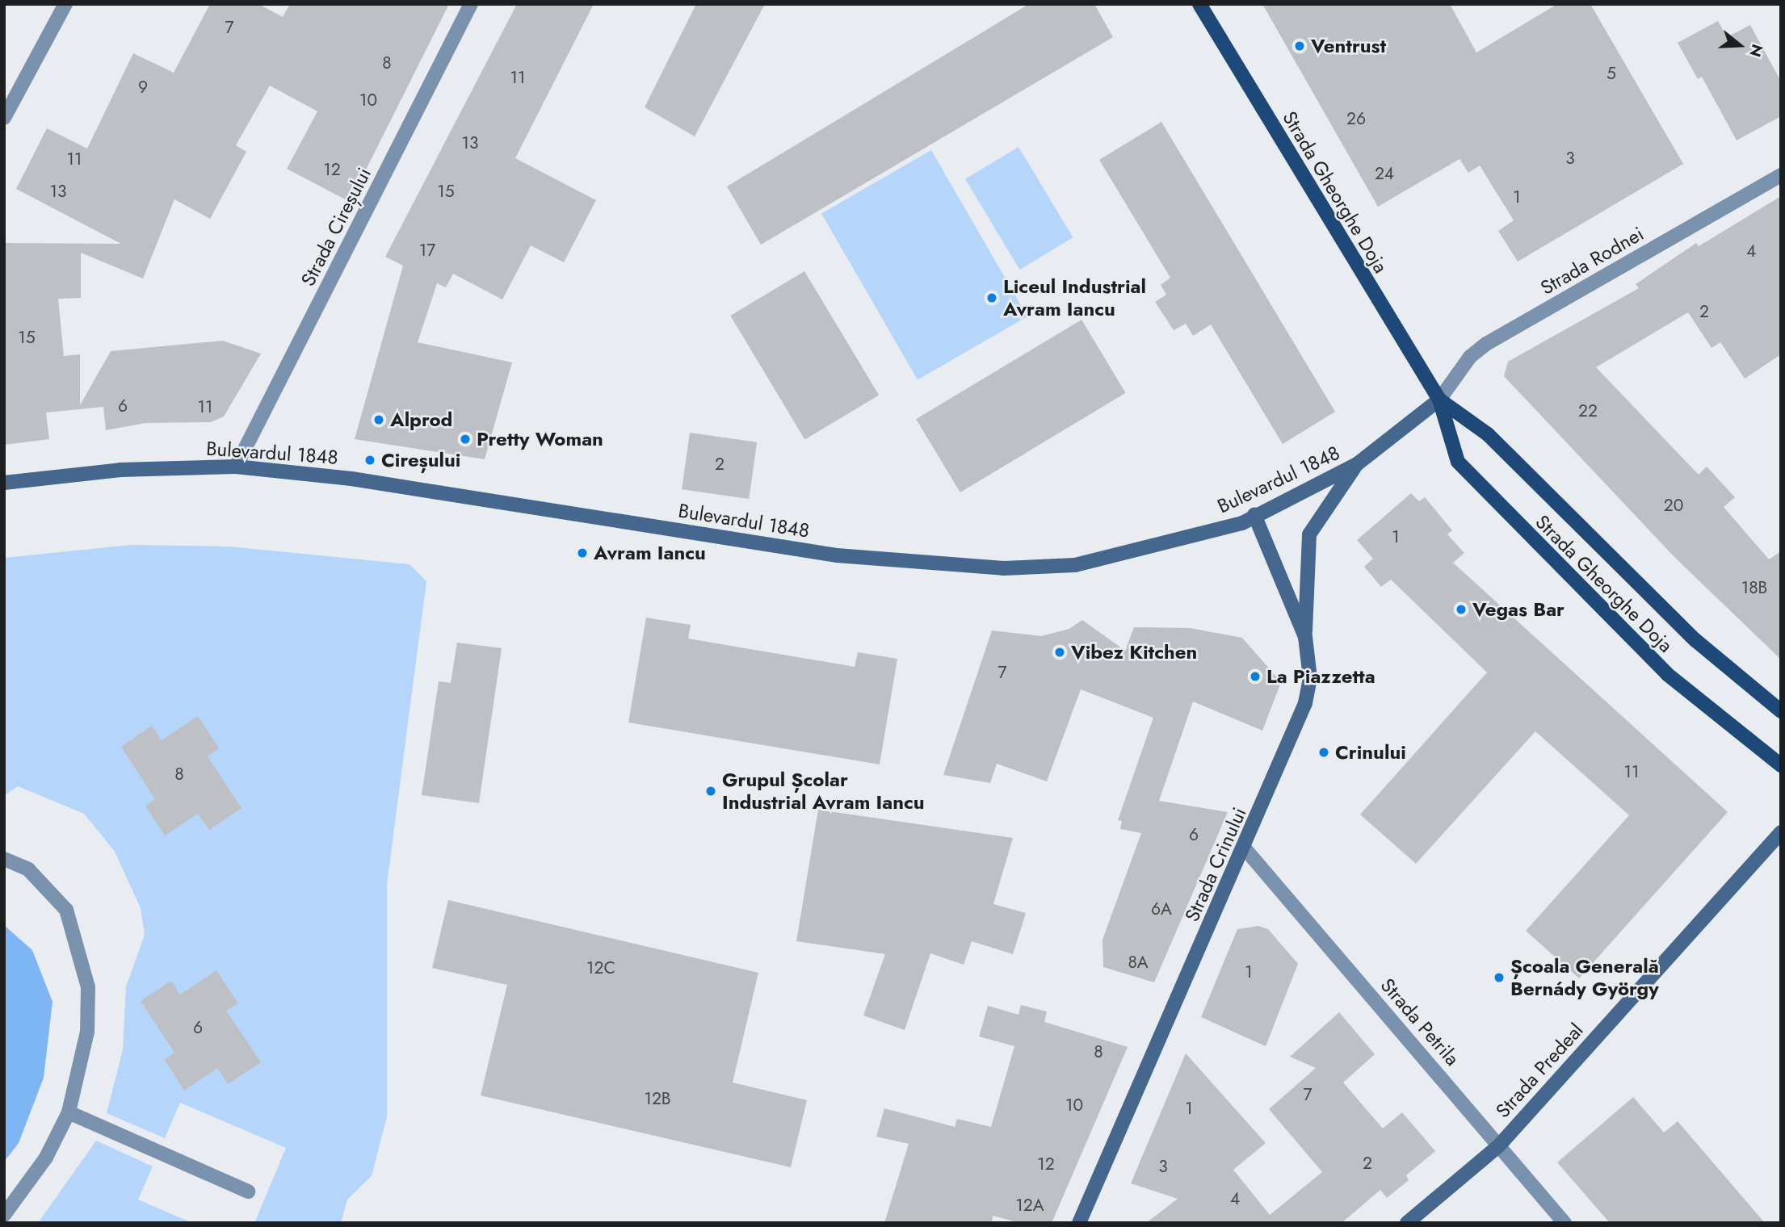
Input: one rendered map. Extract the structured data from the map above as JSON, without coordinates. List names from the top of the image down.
{
  "streets": {
    "main road": ["Strada Gheorghe Doja"],
    "street": [
      "Strada Cireșului",
      "Strada Rodnei",
      "Bulevardul 1848",
      "Strada Crinului",
      "Strada Petrila",
      "Strada Predeal"
    ]
  },
  "crossings": [
    ["Strada Gheorghe Doja", "Strada Rodnei"],
    ["Strada Gheorghe Doja", "Bulevardul 1848"],
    ["Strada Cireșului", "Bulevardul 1848"],
    ["Strada Rodnei", "Bulevardul 1848"],
    ["Bulevardul 1848", "Strada Crinului"],
    ["Strada Crinului", "Strada Petrila"],
    ["Strada Petrila", "Strada Predeal"]
  ],
  "places": [
    "Ventrust",
    "Liceul Industrial Avram Iancu",
    "Alprod",
    "Pretty Woman",
    "Cireșului",
    "Avram Iancu",
    "Vegas Bar",
    "Vibez Kitchen",
    "La Piazzetta",
    "Crinului",
    "Grupul Școlar Industrial Avram Iancu",
    "Școala Generală Bernády György"
  ],
  "house_numbers": [
    "7",
    "8",
    "5",
    "11",
    "9",
    "10",
    "26",
    "13",
    "3",
    "11",
    "12",
    "24",
    "13",
    "15",
    "1",
    "17",
    "4",
    "2",
    "15",
    "6",
    "11",
    "22",
    "2",
    "20",
    "1",
    "18B",
    "7",
    "11",
    "8",
    "6",
    "6A",
    "8A",
    "12C",
    "1",
    "6",
    "8",
    "7",
    "12B",
    "10",
    "1",
    "2",
    "12",
    "3",
    "4",
    "12A"
  ],
  "north": "right"
}
